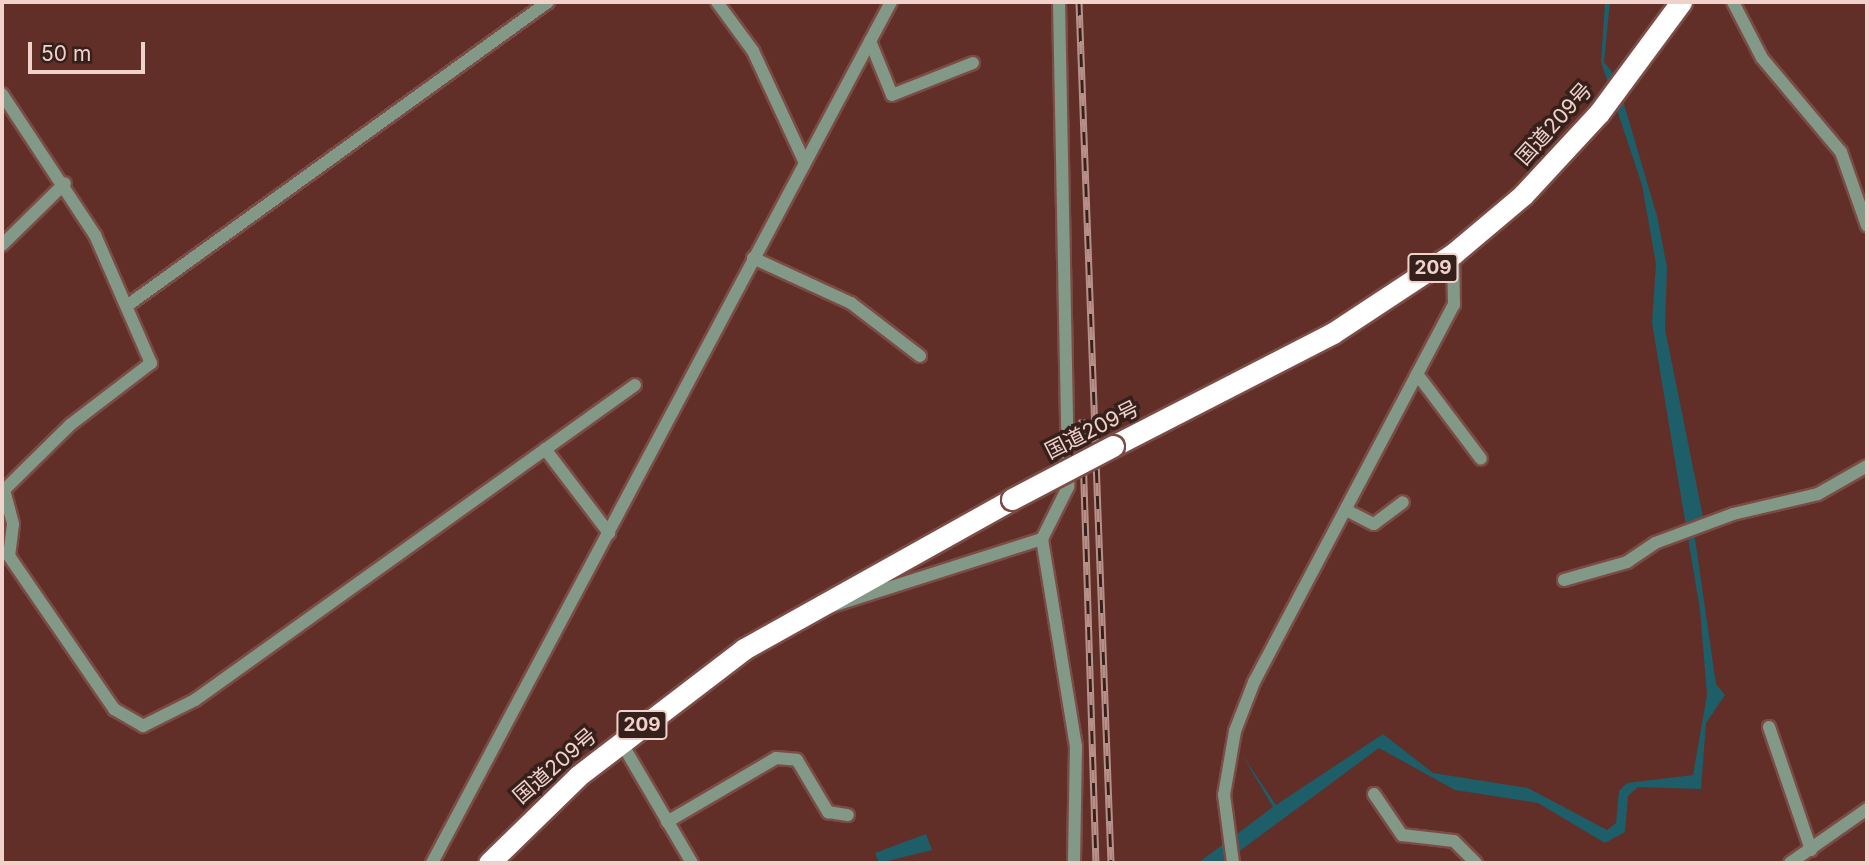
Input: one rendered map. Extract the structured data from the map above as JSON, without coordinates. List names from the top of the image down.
{
  "streets": {
    "highway": ["国道209号", "209"]
  },
  "scale_bar": "50 m"
}
